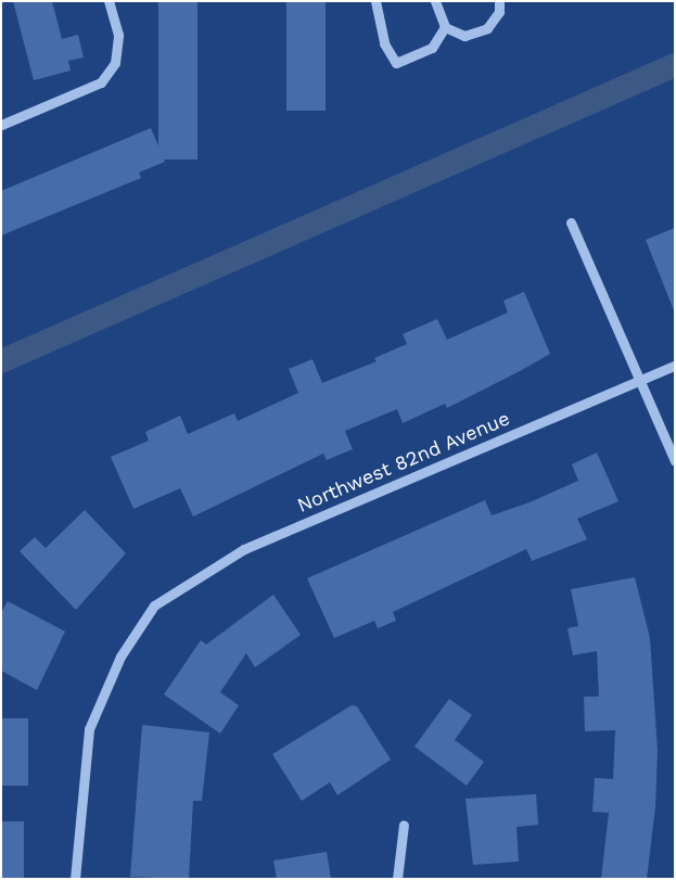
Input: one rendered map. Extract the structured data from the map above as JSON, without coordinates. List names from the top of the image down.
{
  "streets": {
    "street": ["Northwest 82nd Avenue"]
  }
}
